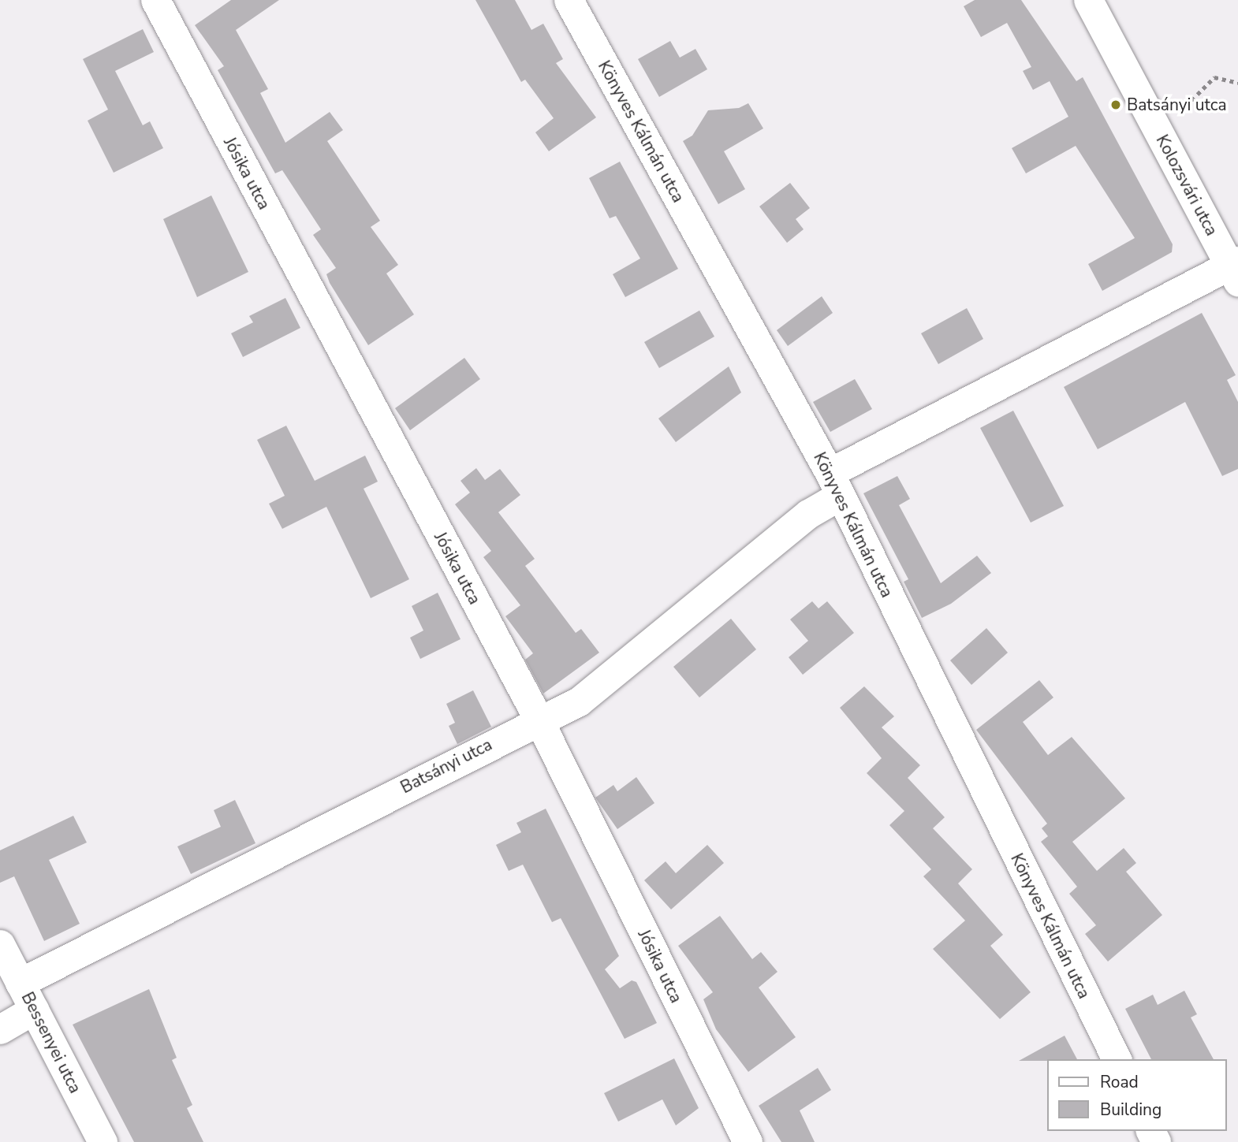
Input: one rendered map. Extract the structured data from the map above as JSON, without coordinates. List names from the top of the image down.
{
  "streets": {
    "street": [
      "Könyves Kálmán utca",
      "Jósika utca",
      "Kolozsvári utca",
      "Batsányi utca",
      "Bessenyei utca"
    ]
  },
  "crossings": [
    ["Könyves Kálmán utca", "Batsányi utca"],
    ["Jósika utca", "Batsányi utca"],
    ["Kolozsvári utca", "Batsányi utca"],
    ["Batsányi utca", "Bessenyei utca"]
  ],
  "places": ["Batsányi utca"],
  "legend": ["Road", "Building"]
}
